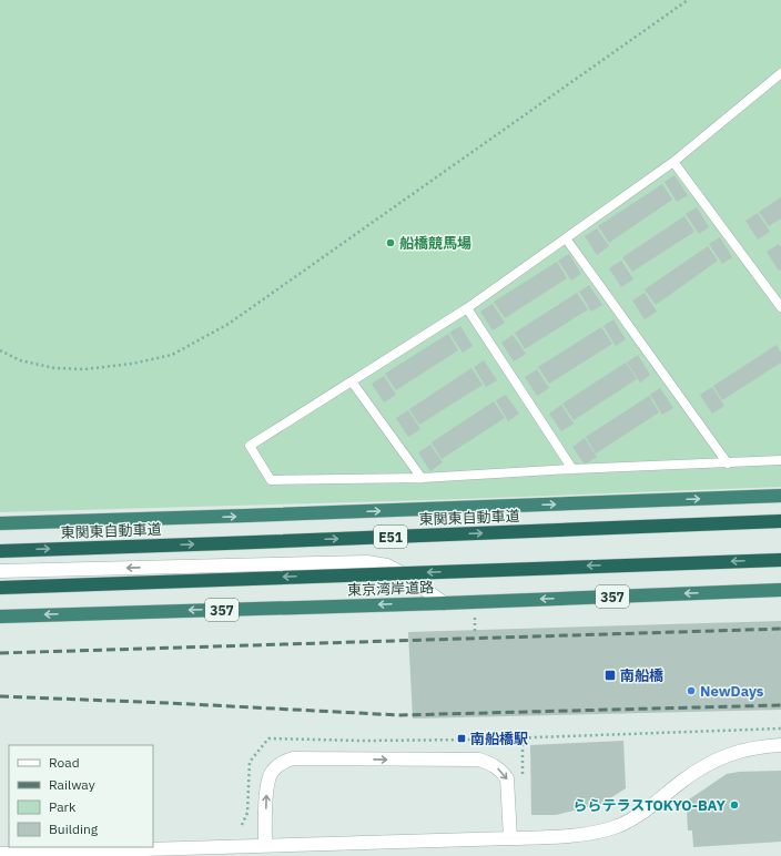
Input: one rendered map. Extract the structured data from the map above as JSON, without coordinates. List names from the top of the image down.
{
  "streets": {
    "highway": [
      "東関東自動車道",
      "E51",
      "東京湾岸道路",
      "357"
    ]
  },
  "places": {
    "other": ["船橋競馬場", "NewDays", "ららテラスTOKYO-BAY"],
    "transit": ["南船橋", "南船橋駅"]
  },
  "legend": [
    "Road",
    "Railway",
    "Park",
    "Building"
  ]
}
